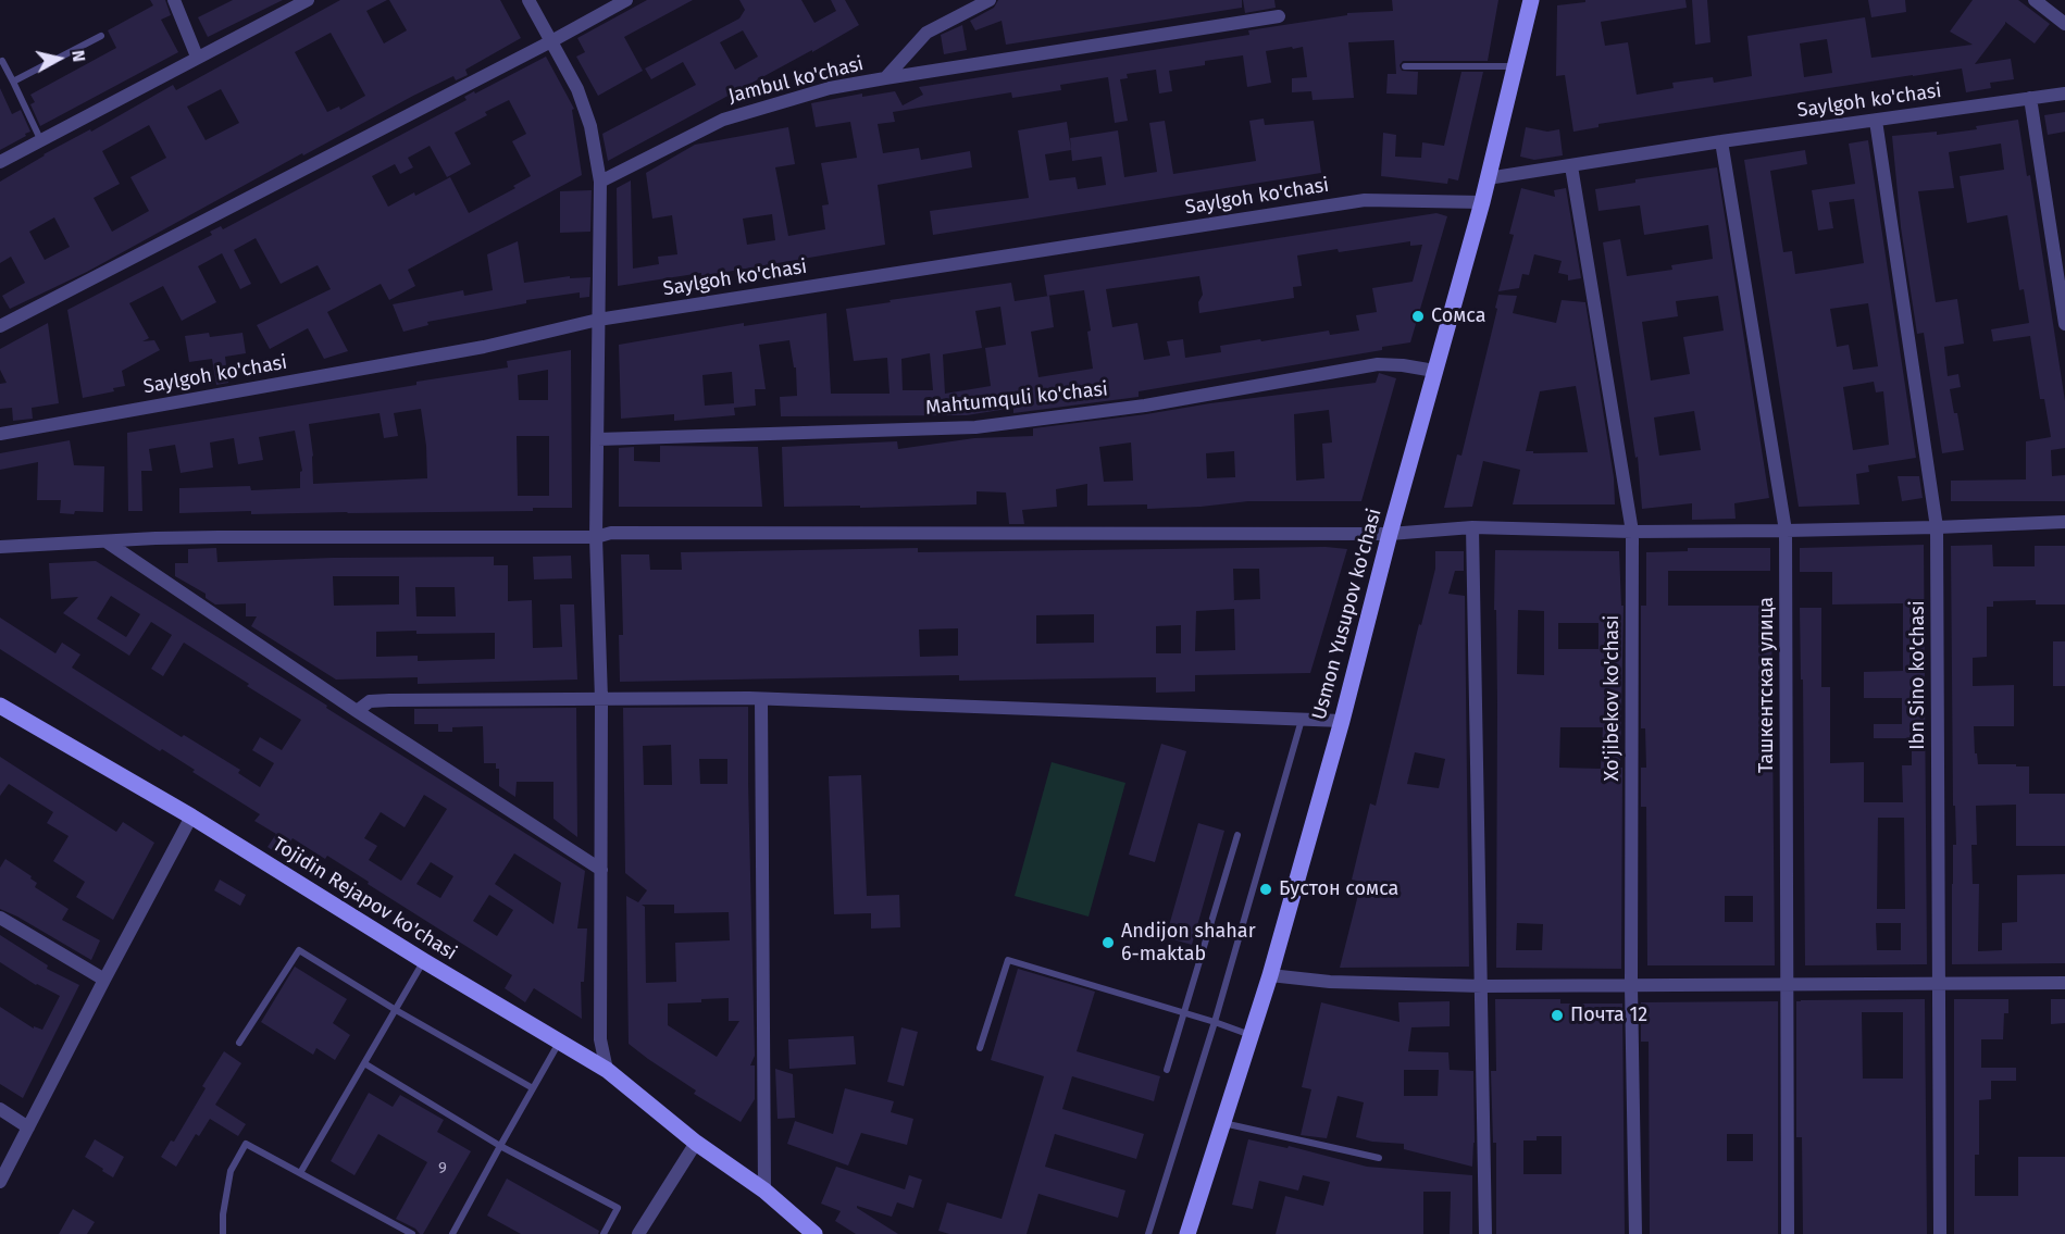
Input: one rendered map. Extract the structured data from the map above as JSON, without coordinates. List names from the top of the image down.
{
  "streets": {
    "main road": ["Usmon Yusupov ko'chasi", "Tojidin Rejapov ko'chasi"],
    "street": [
      "Jambul ko'chasi",
      "Saylgoh ko'chasi",
      "Mahtumquli ko'chasi",
      "Ibn Sino ko'chasi",
      "Ташкентская улица",
      "Xo'jibekov ko'chasi"
    ]
  },
  "crossings": [
    ["Saylgoh ko'chasi", "Usmon Yusupov ko'chasi"],
    ["Saylgoh ko'chasi", "Ibn Sino ko'chasi"],
    ["Saylgoh ko'chasi", "Ташкентская улица"],
    ["Saylgoh ko'chasi", "Xo'jibekov ko'chasi"],
    ["Mahtumquli ko'chasi", "Usmon Yusupov ko'chasi"]
  ],
  "places": [
    "Сомса",
    "Бустон сомса",
    "Andijon shahar 6-maktab",
    "Почта 12"
  ],
  "house_numbers": ["9"],
  "north": "right"
}
